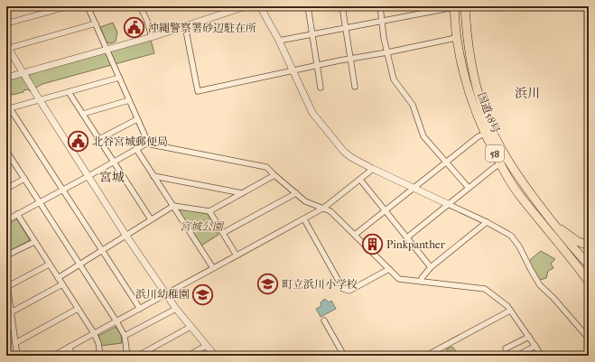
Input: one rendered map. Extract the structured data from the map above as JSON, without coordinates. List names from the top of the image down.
{
  "streets": {
    "main road": ["国道58号", "58"]
  },
  "districts": ["浜川", "宮城"],
  "parks": ["宮城公園"],
  "places": {
    "public building": ["沖縄警察署砂辺駐在所", "北谷宮城郵便局"],
    "building": ["Pinkpanther"],
    "school or university": ["町立浜川小学校", "浜川幼稚園"]
  }
}
